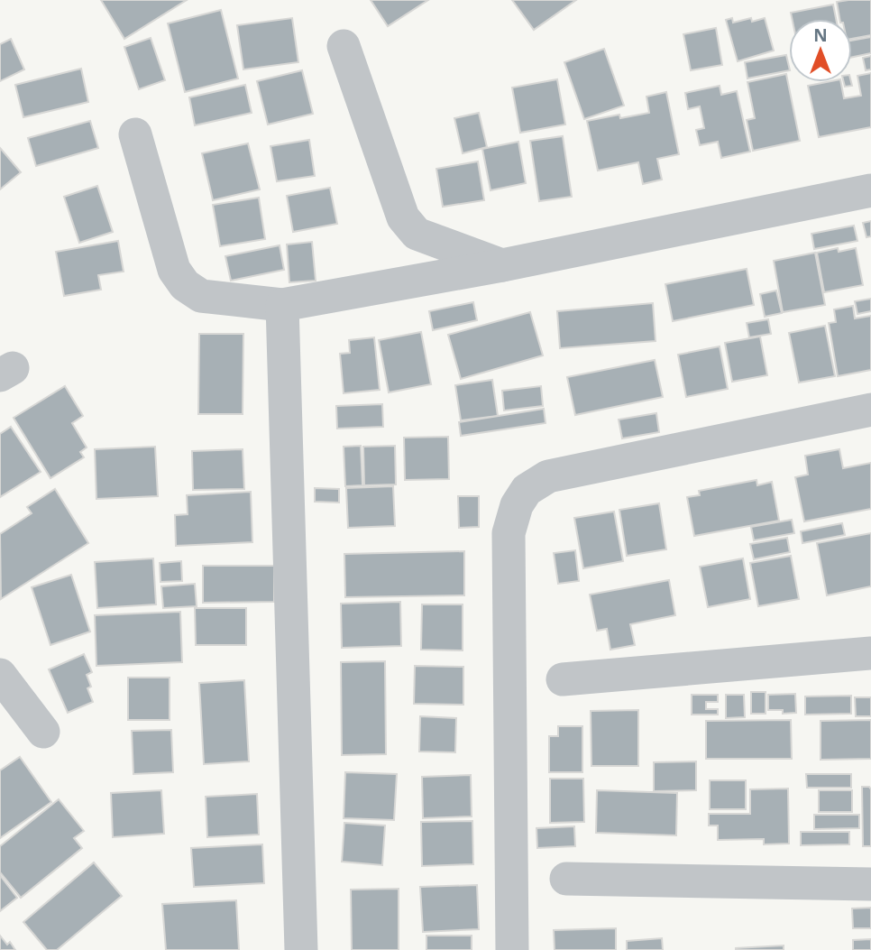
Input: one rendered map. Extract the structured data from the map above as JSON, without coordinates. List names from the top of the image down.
{
  "north": "top"
}
